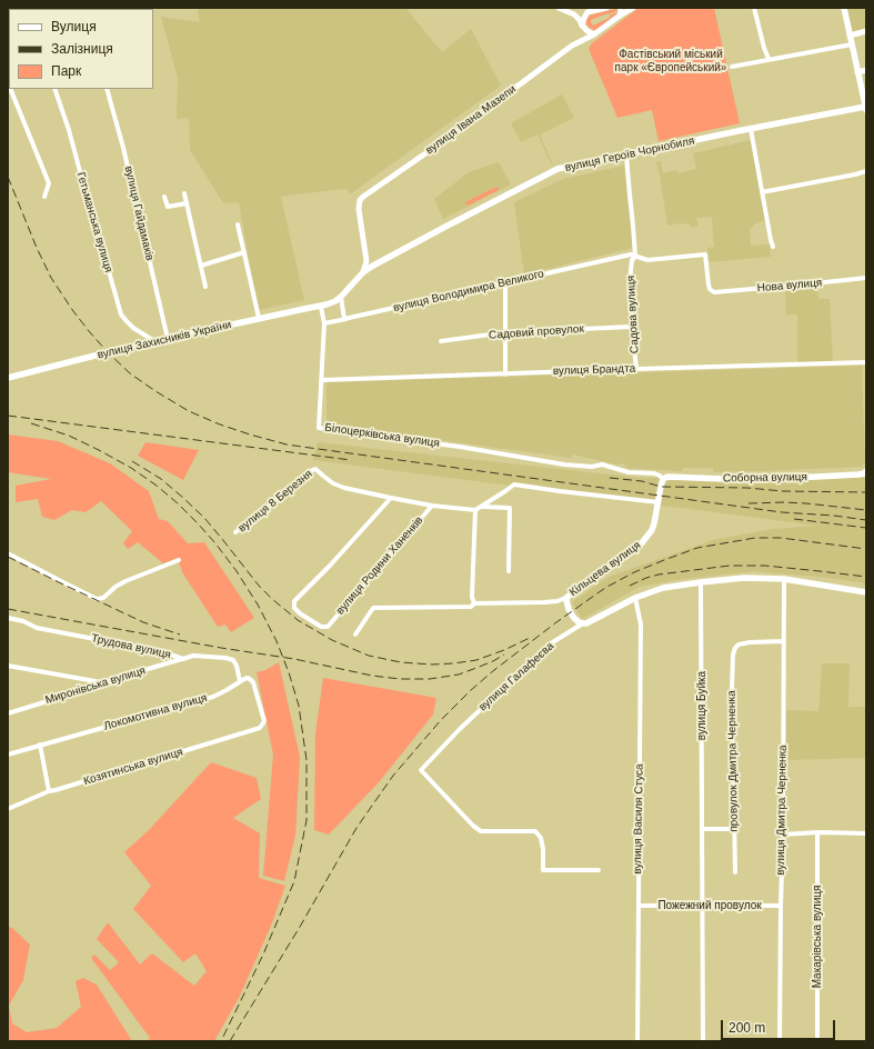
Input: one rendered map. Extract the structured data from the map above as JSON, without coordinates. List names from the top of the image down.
{
  "streets": {
    "main road": [
      "вулиця Героїв Чорнобиля",
      "вулиця Захисників України",
      "Соборна вулиця",
      "Кільцева вулиця",
      "вулиця Галафеєва"
    ],
    "street": [
      "вулиця Івана Мазепи",
      "вулиця Гайдамаків",
      "Гетьманська вулиця",
      "Нова вулиця",
      "вулиця Володимира Великого",
      "Садова вулиця",
      "Садовий провулок",
      "вулиця Брандта",
      "Білоцерківська вулиця",
      "вулиця 8 Березня",
      "вулиця Родини Ханенків",
      "Трудова вулиця",
      "Миронівська вулиця",
      "вулиця Буйка",
      "Локомотивна вулиця",
      "провулок Дмитра Черненка",
      "Козятинська вулиця",
      "вулиця Дмитра Черненка",
      "вулиця Василя Стуса",
      "Пожежний провулок",
      "Макарівська вулиця"
    ]
  },
  "crossings": [
    ["вулиця Івана Мазепи", "вулиця Героїв Чорнобиля"],
    ["вулиця Героїв Чорнобиля", "Садова вулиця"],
    ["вулиця Гайдамаків", "вулиця Захисників України"],
    ["Гетьманська вулиця", "вулиця Захисників України"],
    ["Нова вулиця", "вулиця Володимира Великого"],
    ["вулиця Володимира Великого", "Садова вулиця"],
    ["вулиця Володимира Великого", "Білоцерківська вулиця"],
    ["Садова вулиця", "Садовий провулок"],
    ["Садова вулиця", "вулиця Брандта"],
    ["вулиця Захисників України", "Білоцерківська вулиця"],
    ["вулиця Брандта", "Білоцерківська вулиця"],
    ["Білоцерківська вулиця", "Соборна вулиця"],
    ["Білоцерківська вулиця", "Кільцева вулиця"],
    ["Соборна вулиця", "Кільцева вулиця"],
    ["вулиця 8 Березня", "вулиця Родини Ханенків"],
    ["Трудова вулиця", "Миронівська вулиця"],
    ["Трудова вулиця", "Локомотивна вулиця"],
    ["Трудова вулиця", "Козятинська вулиця"],
    ["вулиця Галафеєва", "вулиця Буйка"],
    ["вулиця Галафеєва", "вулиця Дмитра Черненка"],
    ["вулиця Галафеєва", "вулиця Василя Стуса"],
    ["вулиця Буйка", "Пожежний провулок"],
    ["Локомотивна вулиця", "Козятинська вулиця"],
    ["провулок Дмитра Черненка", "вулиця Дмитра Черненка"],
    ["вулиця Дмитра Черненка", "Пожежний провулок"],
    ["вулиця Василя Стуса", "Пожежний провулок"]
  ],
  "parks": ["Фастівський міський парк «Європейський»"],
  "legend": ["Вулиця", "Залізниця", "Парк"],
  "scale_bar": "200 m"
}
